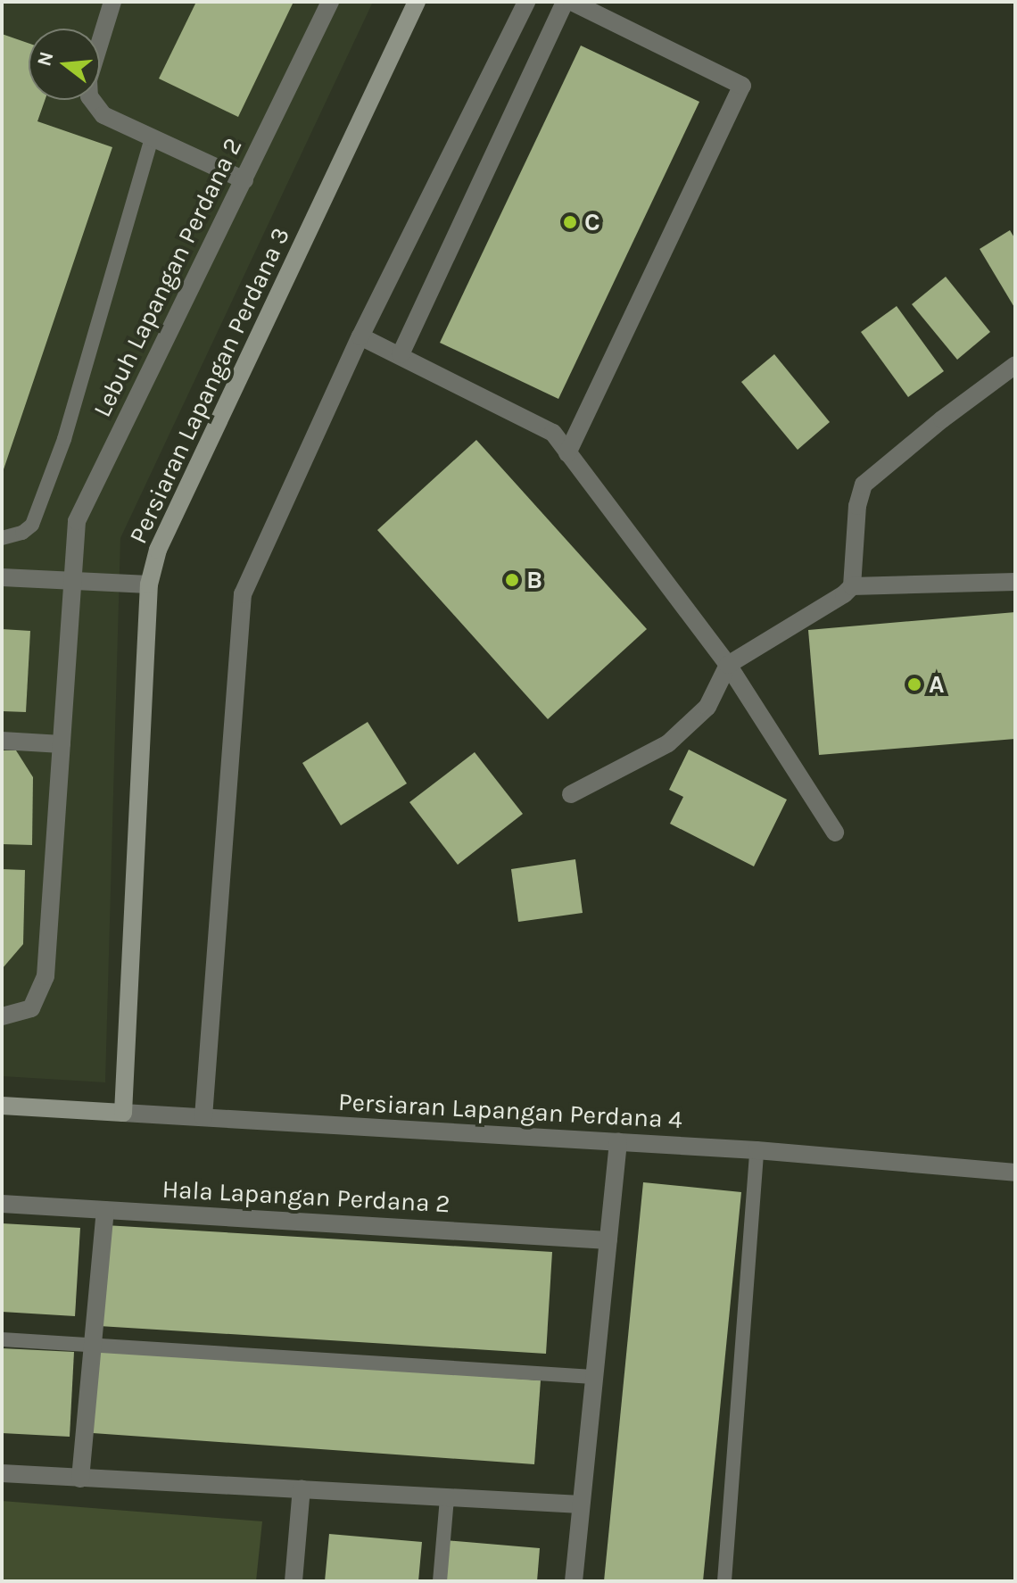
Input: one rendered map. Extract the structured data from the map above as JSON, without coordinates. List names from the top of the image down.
{
  "streets": {
    "street": [
      "Lebuh Lapangan Perdana 2",
      "Persiaran Lapangan Perdana 3",
      "Persiaran Lapangan Perdana 4",
      "Hala Lapangan Perdana 2"
    ]
  },
  "crossings": [
    ["Persiaran Lapangan Perdana 3", "Persiaran Lapangan Perdana 4"]
  ],
  "places": ["C", "B", "A"],
  "north": "left"
}
